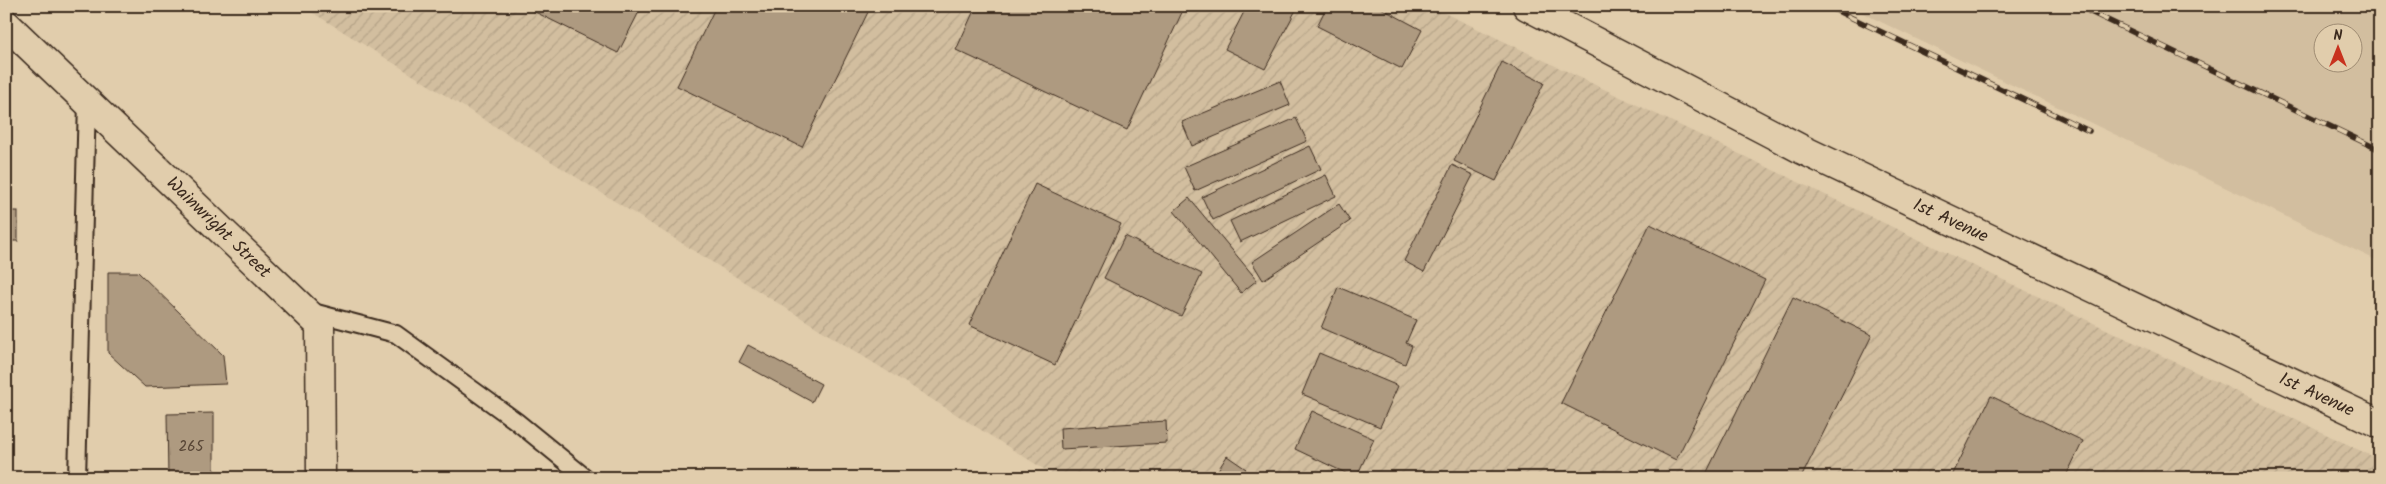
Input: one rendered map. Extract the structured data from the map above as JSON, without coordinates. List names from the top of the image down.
{
  "streets": {
    "main road": ["1st Avenue", "Wainwright Street"]
  },
  "house_numbers": ["265"],
  "north": "top"
}
